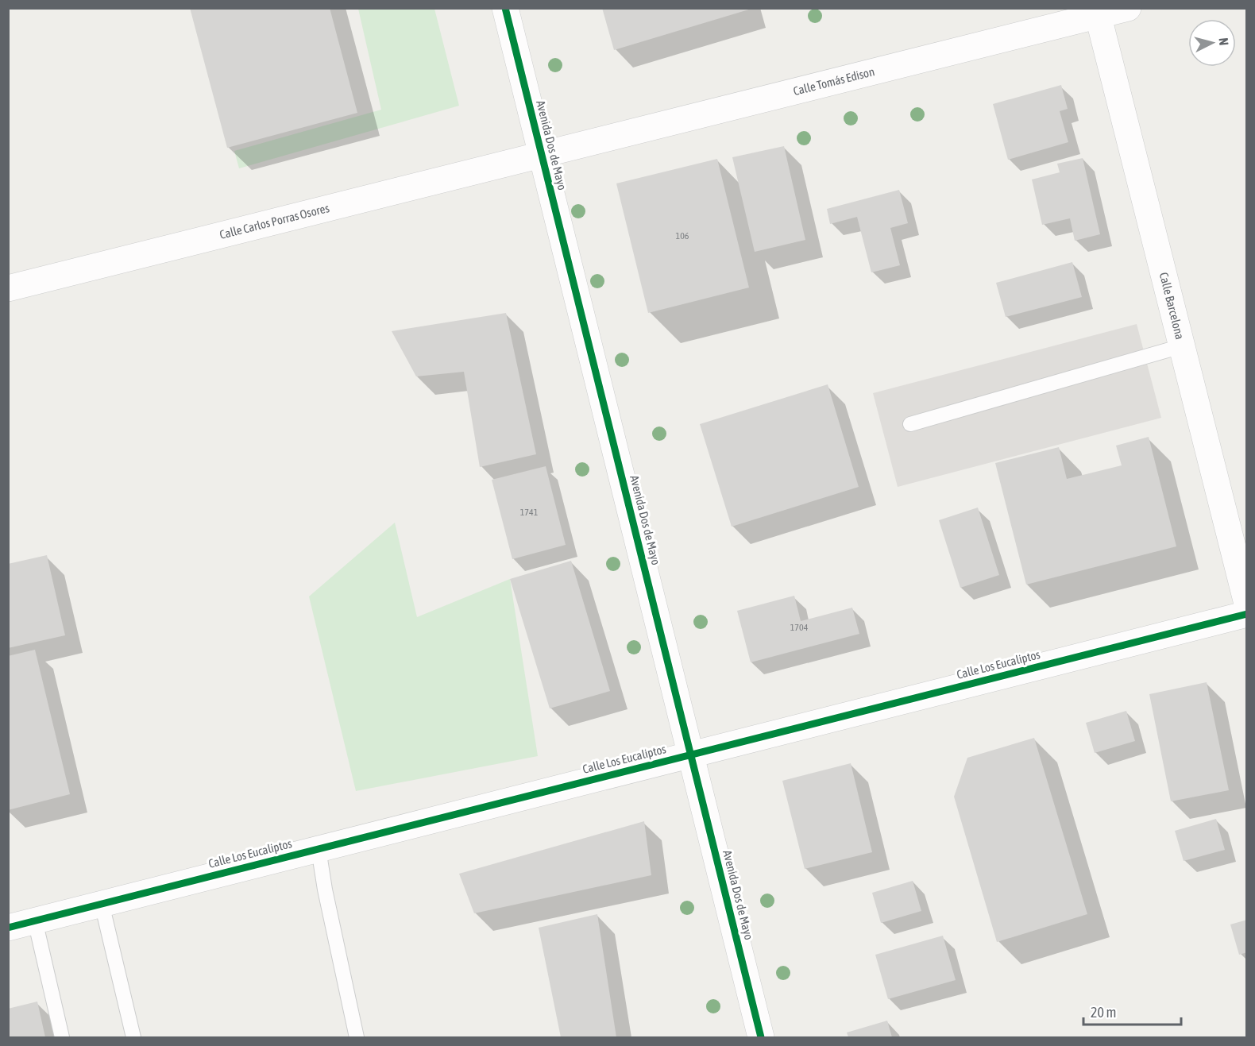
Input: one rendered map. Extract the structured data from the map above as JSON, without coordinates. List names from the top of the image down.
{
  "streets": {
    "street": [
      "Calle Tomás Edison",
      "Avenida Dos de Mayo",
      "Calle Carlos Porras Osores",
      "Calle Barcelona",
      "Calle Los Eucaliptos"
    ]
  },
  "crossings": [
    ["Calle Tomás Edison", "Avenida Dos de Mayo"],
    ["Calle Tomás Edison", "Calle Carlos Porras Osores"],
    ["Calle Tomás Edison", "Calle Barcelona"],
    ["Avenida Dos de Mayo", "Calle Carlos Porras Osores"],
    ["Avenida Dos de Mayo", "Calle Los Eucaliptos"]
  ],
  "house_numbers": ["106", "1741", "1704"],
  "scale_bar": "20 m",
  "north": "right"
}
